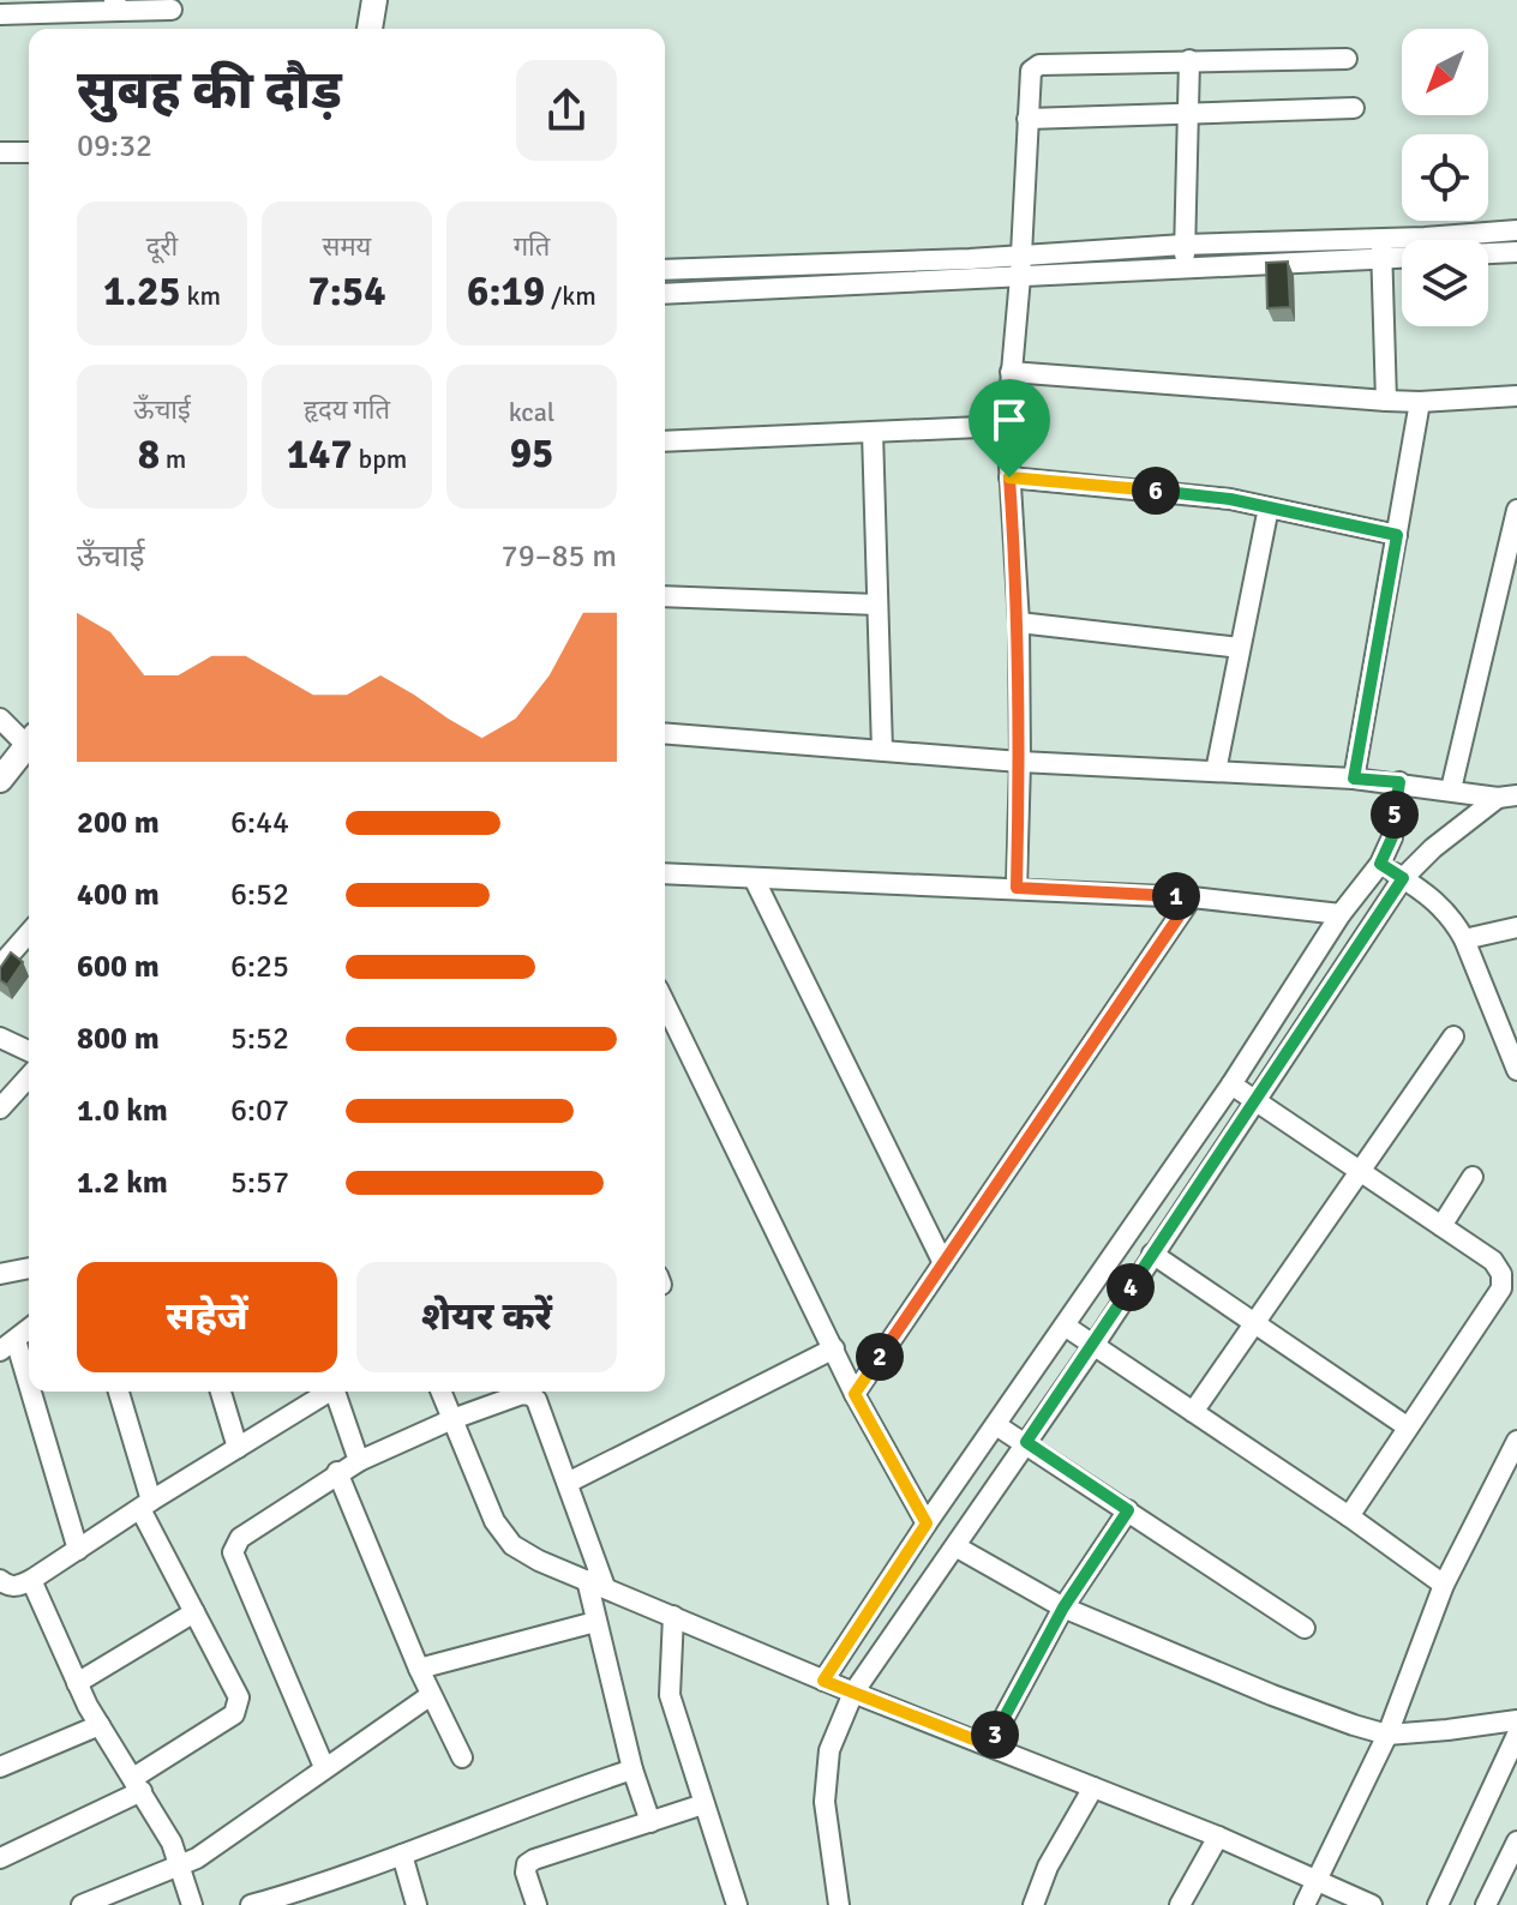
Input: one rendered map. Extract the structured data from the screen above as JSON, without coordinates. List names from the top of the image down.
{
  "north": "bottom left",
  "page": {
    "heading": ["सुबह की दौड़", "09:32"],
    "stats": [
      ["दूरी", "1.25 km"],
      ["समय", "7:54"],
      ["गति", "6:19 /km"],
      ["ऊँचाई", "8 m"],
      ["हृदय गति", "147 bpm"],
      ["kcal", "95"]
    ],
    "pins": [
      "6",
      "5",
      "1",
      "4",
      "2",
      "3"
    ],
    "chart": ["ऊँचाई", "79–85 m"],
    "list": [
      {
        "name": "200 m",
        "note": "6:44"
      },
      {
        "name": "400 m",
        "note": "6:52"
      },
      {
        "name": "600 m",
        "note": "6:25"
      },
      {
        "name": "800 m",
        "note": "5:52"
      },
      {
        "name": "1.0 km",
        "note": "6:07"
      },
      {
        "name": "1.2 km",
        "note": "5:57"
      }
    ],
    "buttons": ["सहेजें", "शेयर करें"]
  }
}
